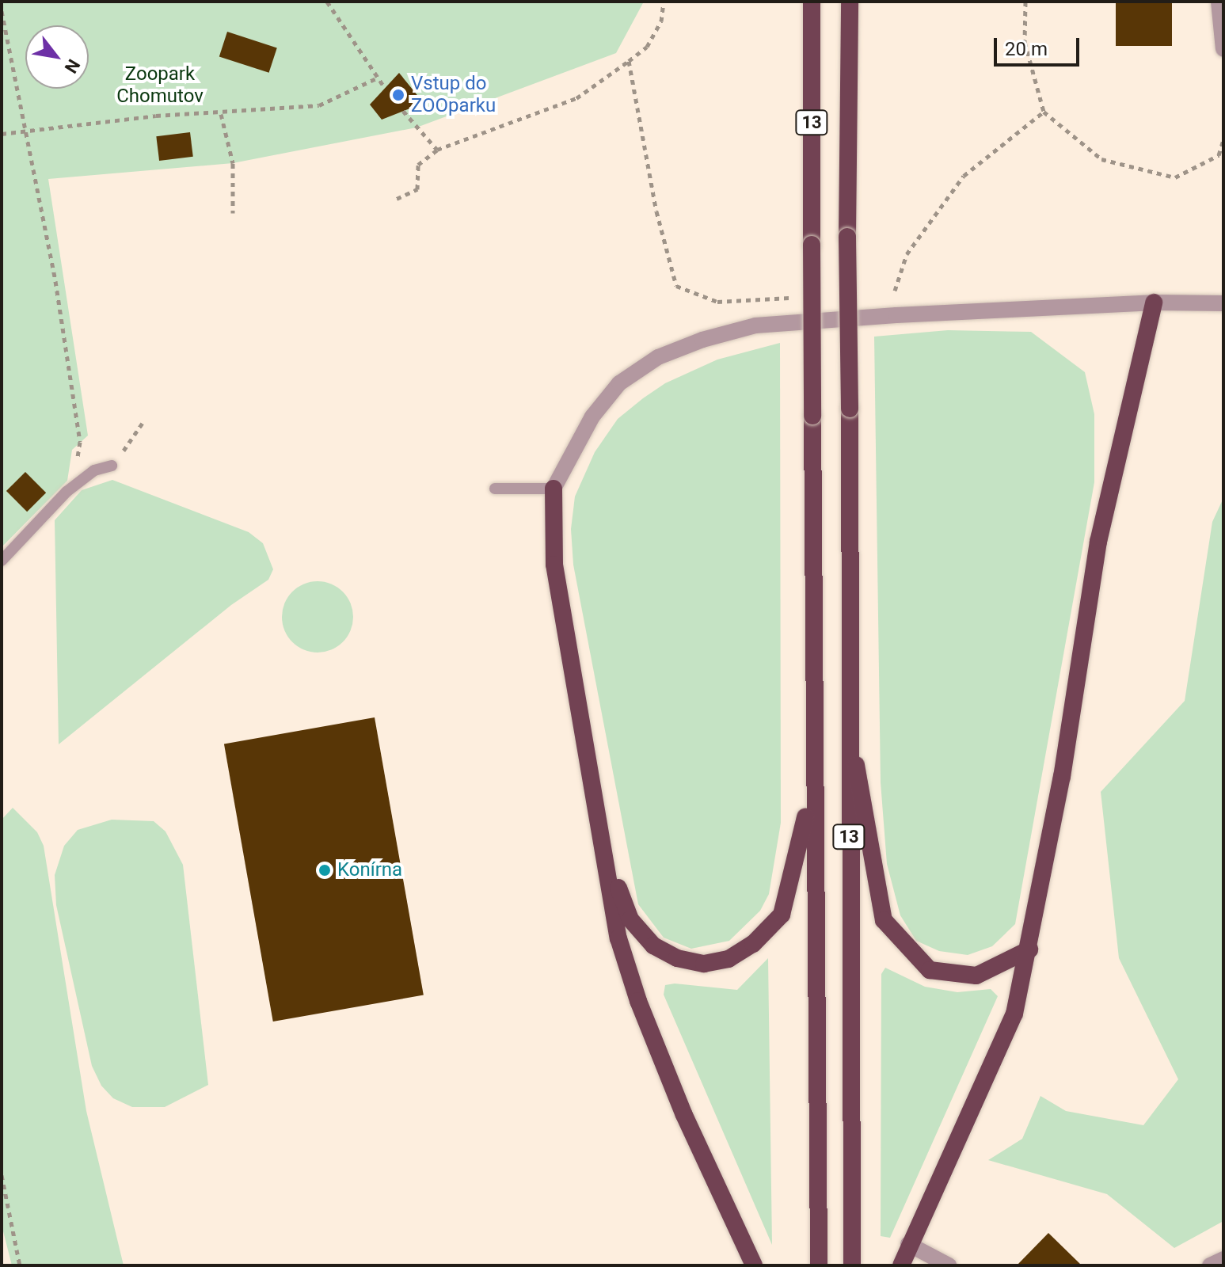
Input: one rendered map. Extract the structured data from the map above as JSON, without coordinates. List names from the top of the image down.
{
  "streets": {
    "highway": ["13"]
  },
  "parks": ["Zoopark Chomutov"],
  "places": ["Vstup do ZOOparku", "Konírna"],
  "scale_bar": "20 m",
  "north": "bottom right"
}
